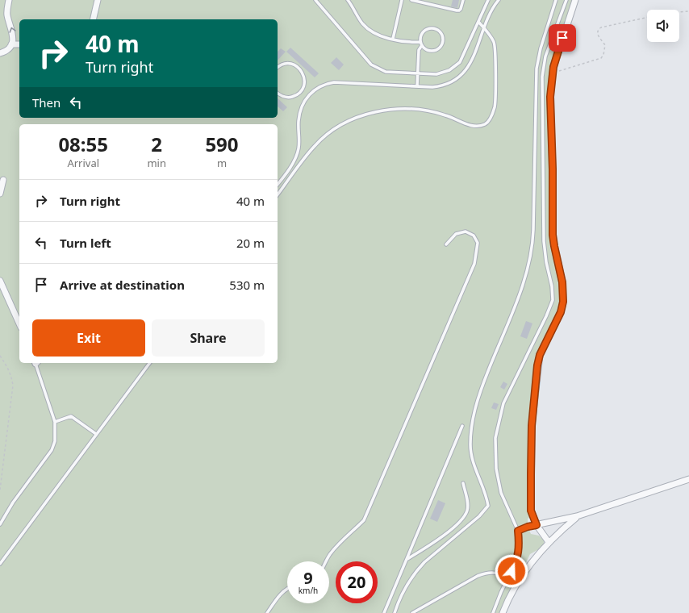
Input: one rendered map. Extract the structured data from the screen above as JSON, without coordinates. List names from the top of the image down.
{
  "page": {
    "turn": ["40 m", "Turn right"],
    "then": "Then",
    "eta": [
      "08:55",
      "Arrival",
      "2",
      "min",
      "590",
      "m"
    ],
    "list": [
      {
        "name": "Turn right",
        "value": "40 m"
      },
      {
        "name": "Turn left",
        "value": "20 m"
      },
      {
        "name": "Arrive at destination",
        "value": "530 m"
      }
    ],
    "buttons": ["Exit", "Share"],
    "speed": "9 km/h",
    "limit": "20"
  }
}
